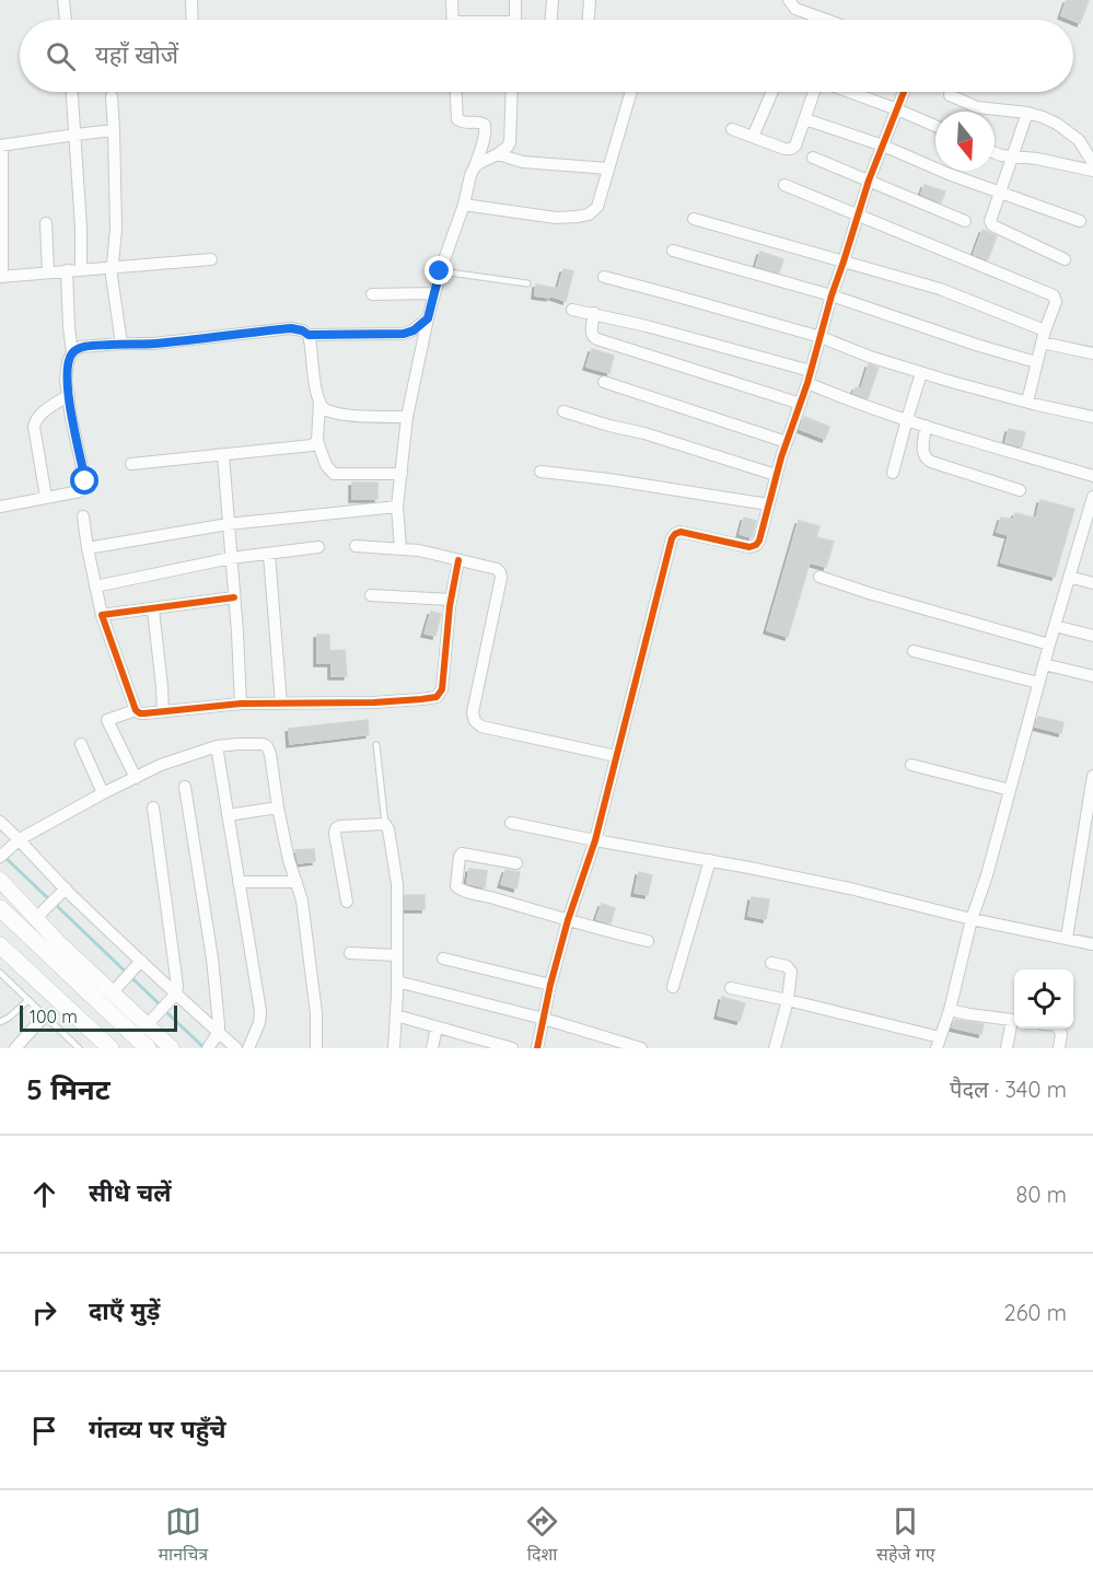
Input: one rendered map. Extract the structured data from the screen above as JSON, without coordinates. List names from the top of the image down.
{
  "scale_bar": "100 m",
  "north": "bottom",
  "page": {
    "search": "यहाँ खोजें",
    "scale": "100 m",
    "heading": ["5 मिनट", "पैदल · 340 m"],
    "list": [
      ["सीधे चलें", "80 m"],
      ["दाएँ मुड़ें", "260 m"],
      "गंतव्य पर पहुँचे"
    ],
    "nav": ["मानचित्र", "दिशा", "सहेजे गए"]
  }
}
